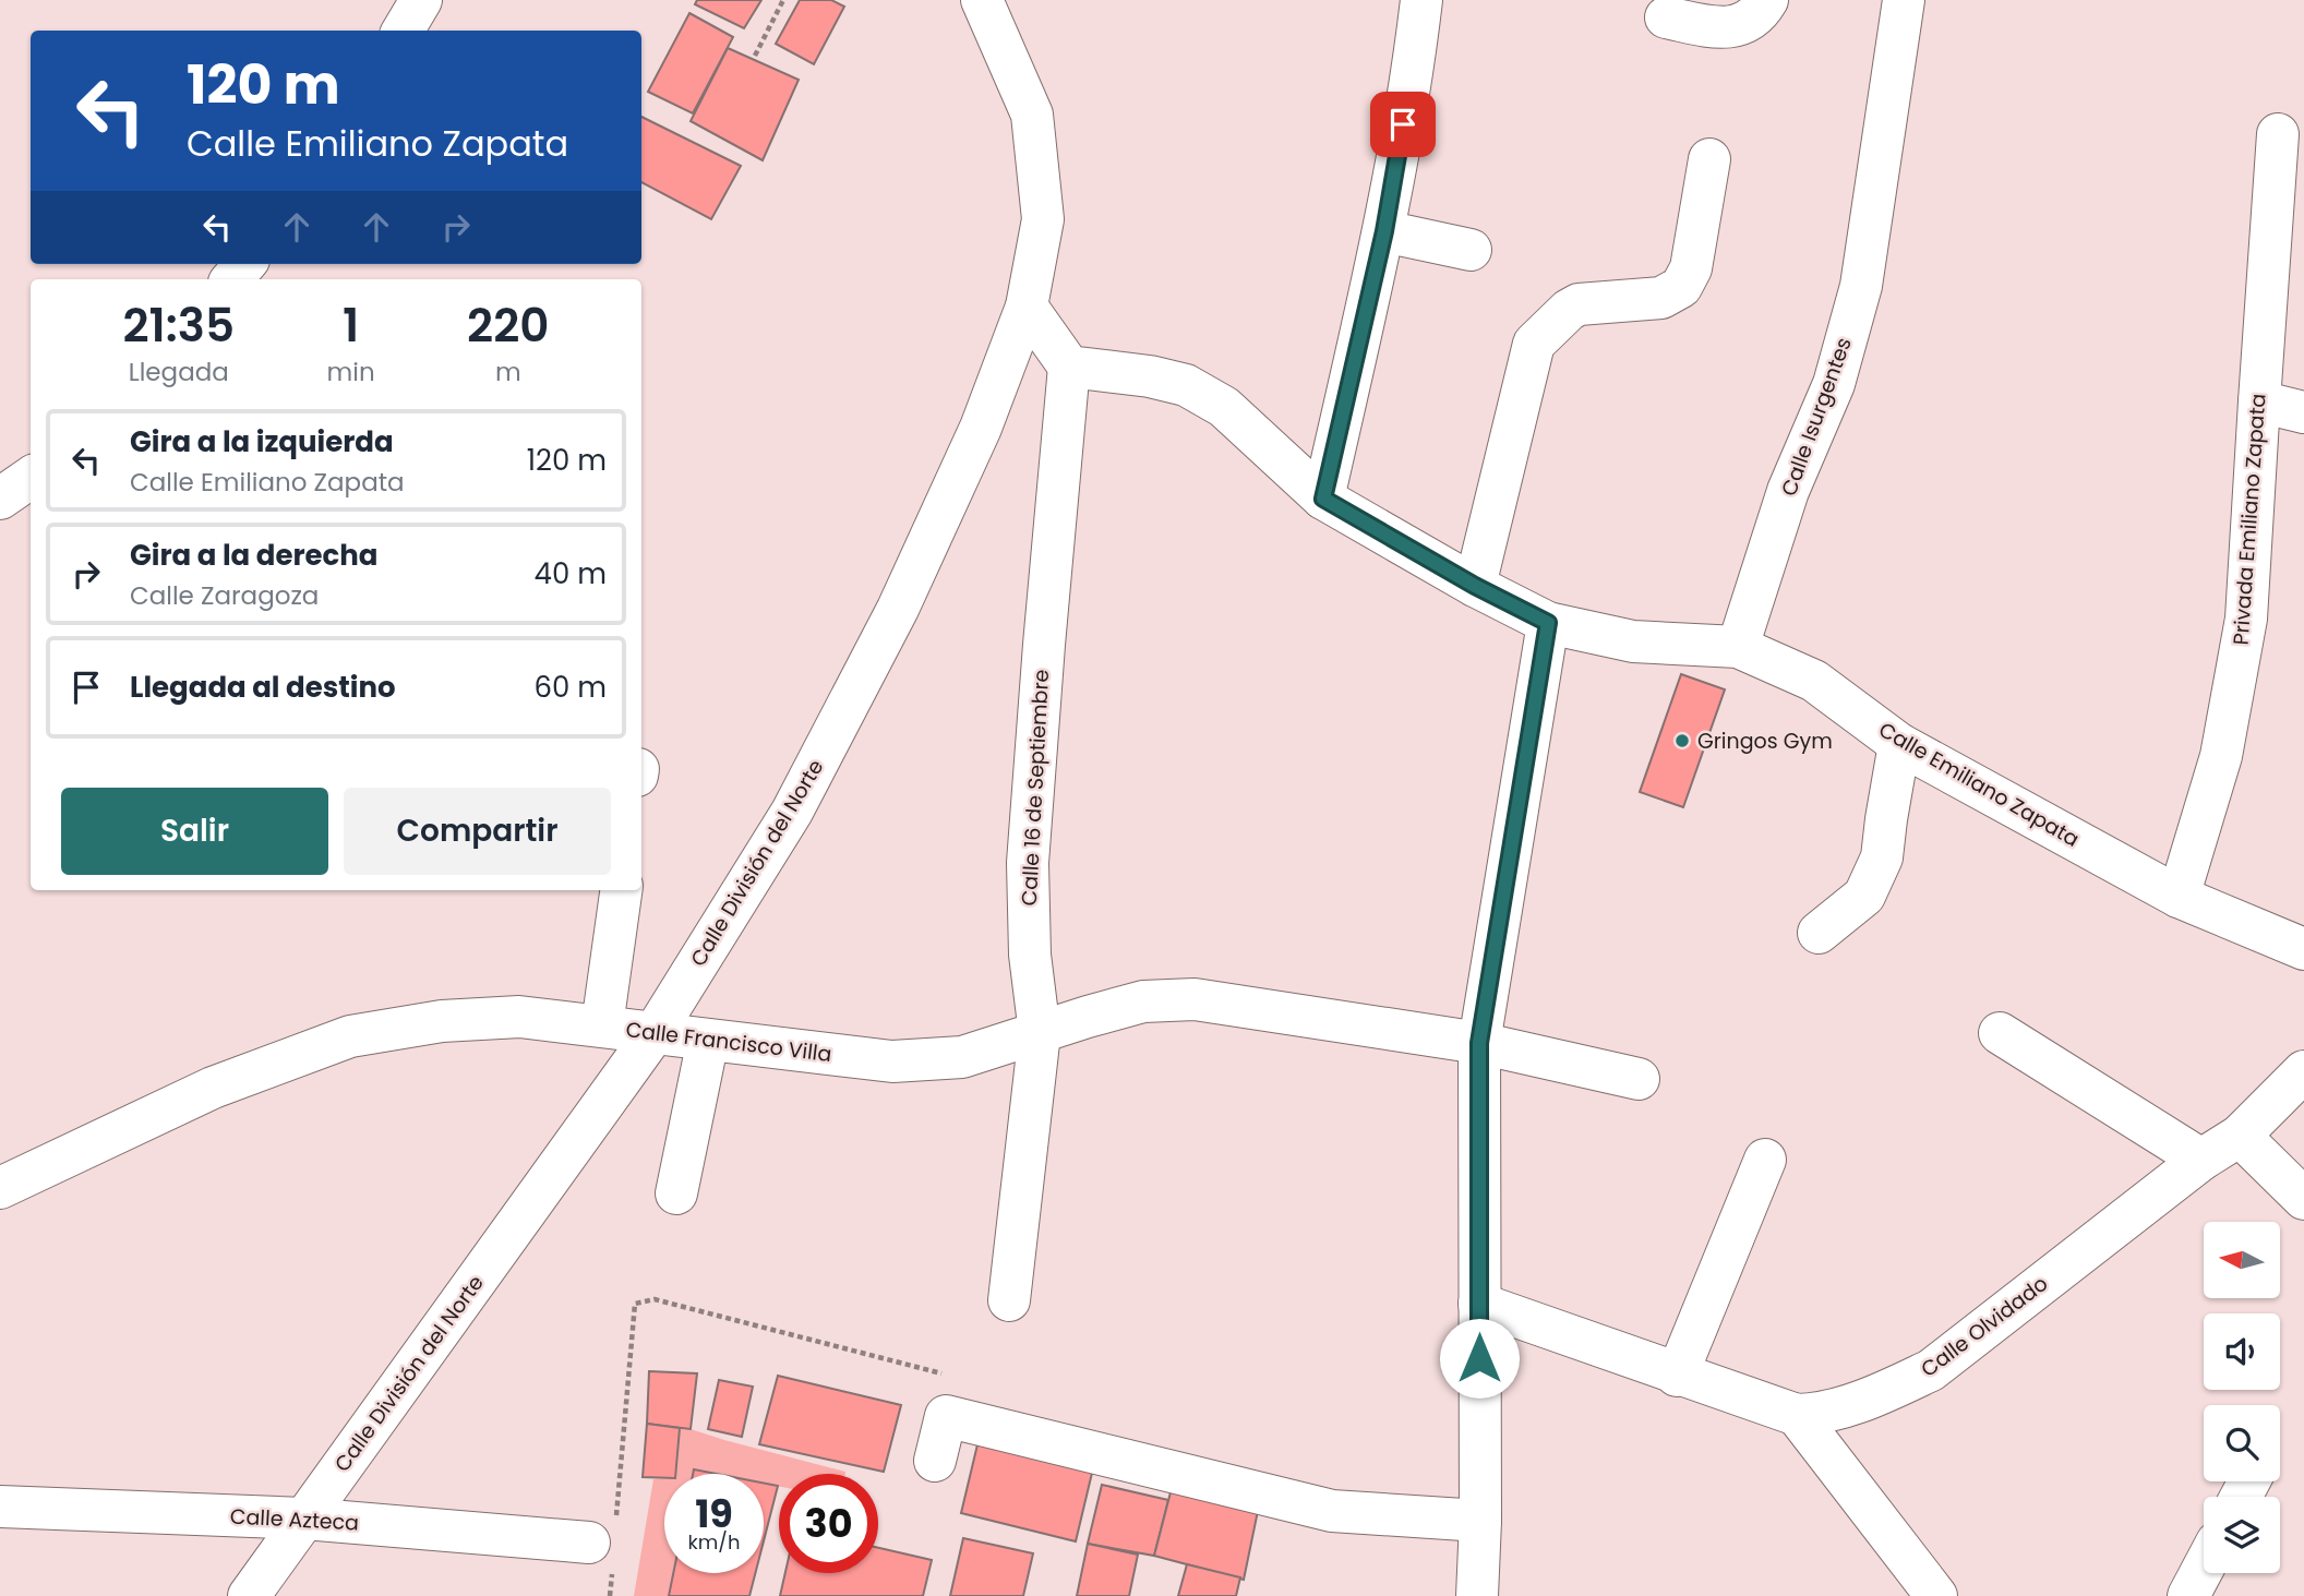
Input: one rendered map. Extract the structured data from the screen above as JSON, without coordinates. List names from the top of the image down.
{
  "streets": {
    "street": [
      "Calle Isurgentes",
      "Privada Emiliano Zapata",
      "Calle Emiliano Zapata",
      "Calle 16 de Septiembre",
      "Calle División del Norte",
      "Calle Francisco Villa",
      "Calle Olvidado",
      "Calle Azteca"
    ]
  },
  "crossings": [
    ["Calle Isurgentes", "Calle Emiliano Zapata"],
    ["Privada Emiliano Zapata", "Calle Emiliano Zapata"],
    ["Calle Emiliano Zapata", "Calle 16 de Septiembre"],
    ["Calle 16 de Septiembre", "Calle Francisco Villa"],
    ["Calle División del Norte", "Calle Francisco Villa"],
    ["Calle División del Norte", "Calle Azteca"]
  ],
  "places": ["Gringos Gym"],
  "north": "left",
  "page": {
    "turn": ["120 m", "Calle Emiliano Zapata"],
    "eta": [
      "21:35",
      "Llegada",
      "1",
      "min",
      "220",
      "m"
    ],
    "list": [
      {
        "name": "Gira a la izquierda",
        "note": "Calle Emiliano Zapata",
        "value": "120 m"
      },
      {
        "name": "Gira a la derecha",
        "note": "Calle Zaragoza",
        "value": "40 m"
      },
      {
        "name": "Llegada al destino",
        "value": "60 m"
      }
    ],
    "buttons": ["Salir", "Compartir"],
    "speed": "19 km/h",
    "limit": "30"
  }
}
